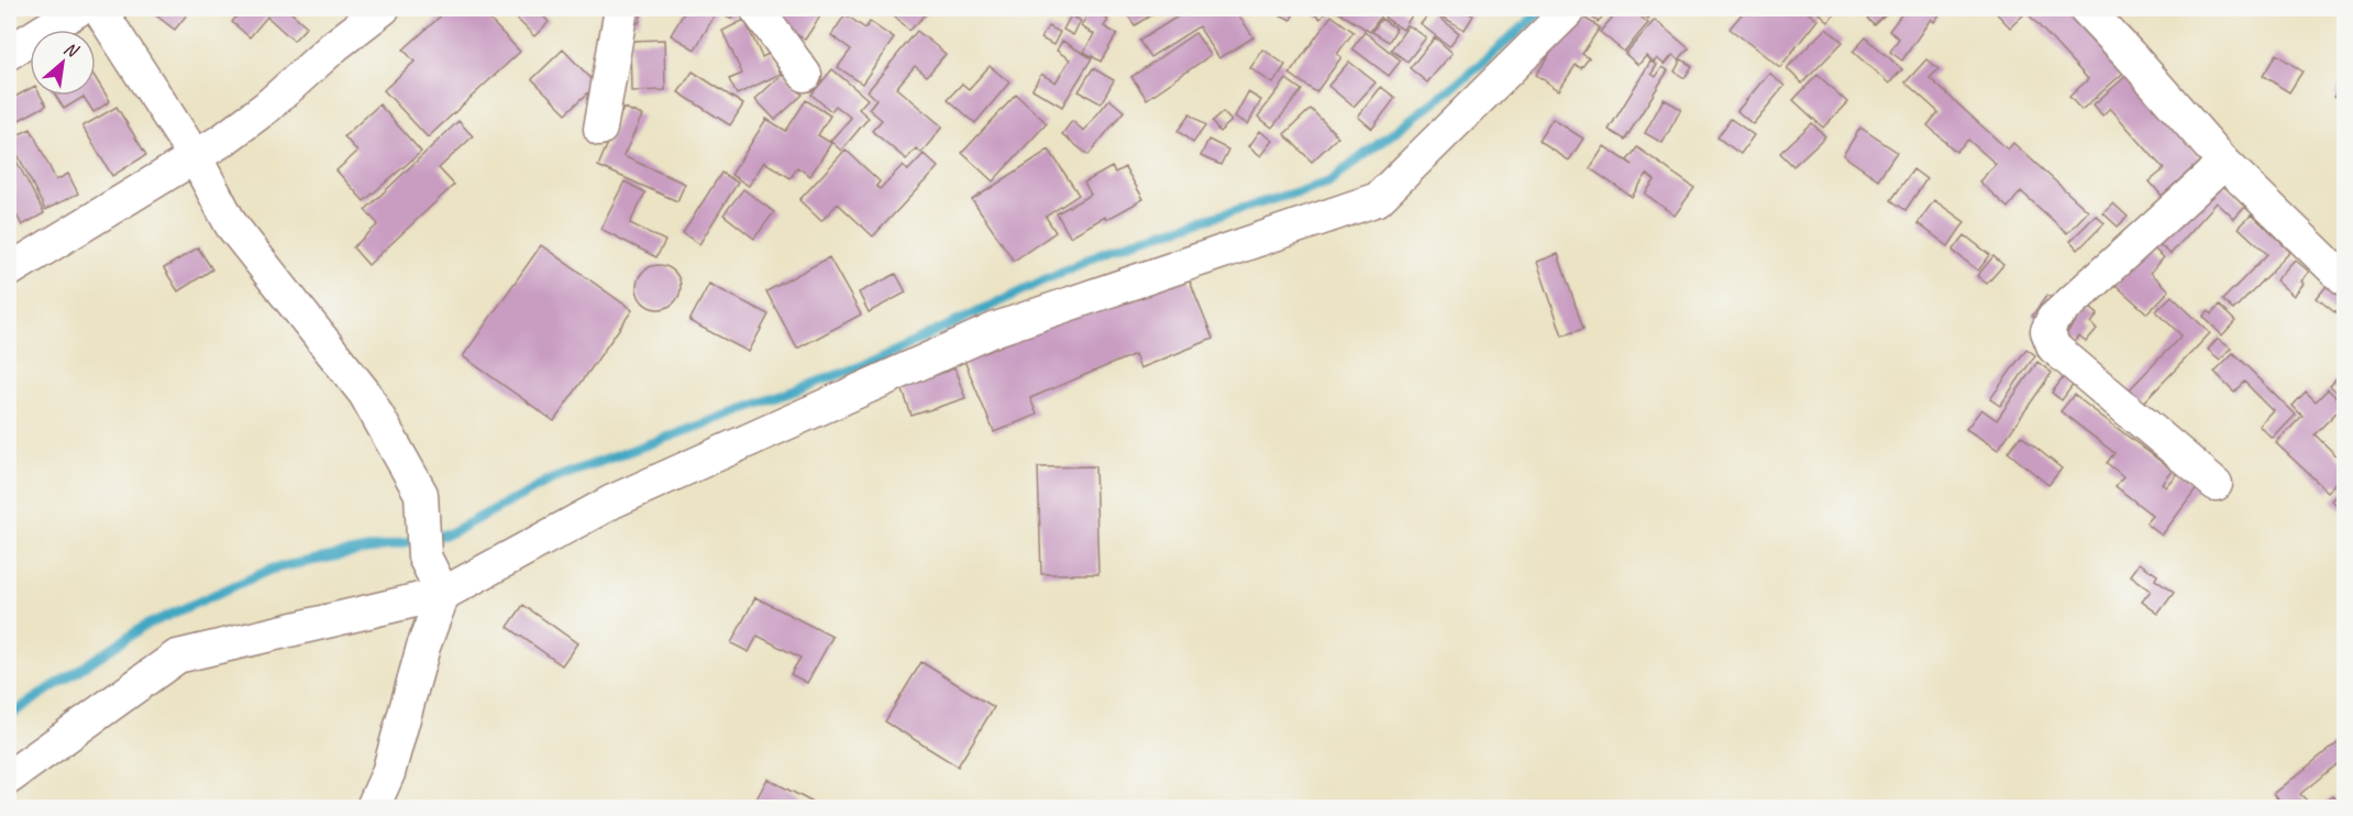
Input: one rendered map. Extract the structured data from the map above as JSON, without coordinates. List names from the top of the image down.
{
  "north": "top right"
}
